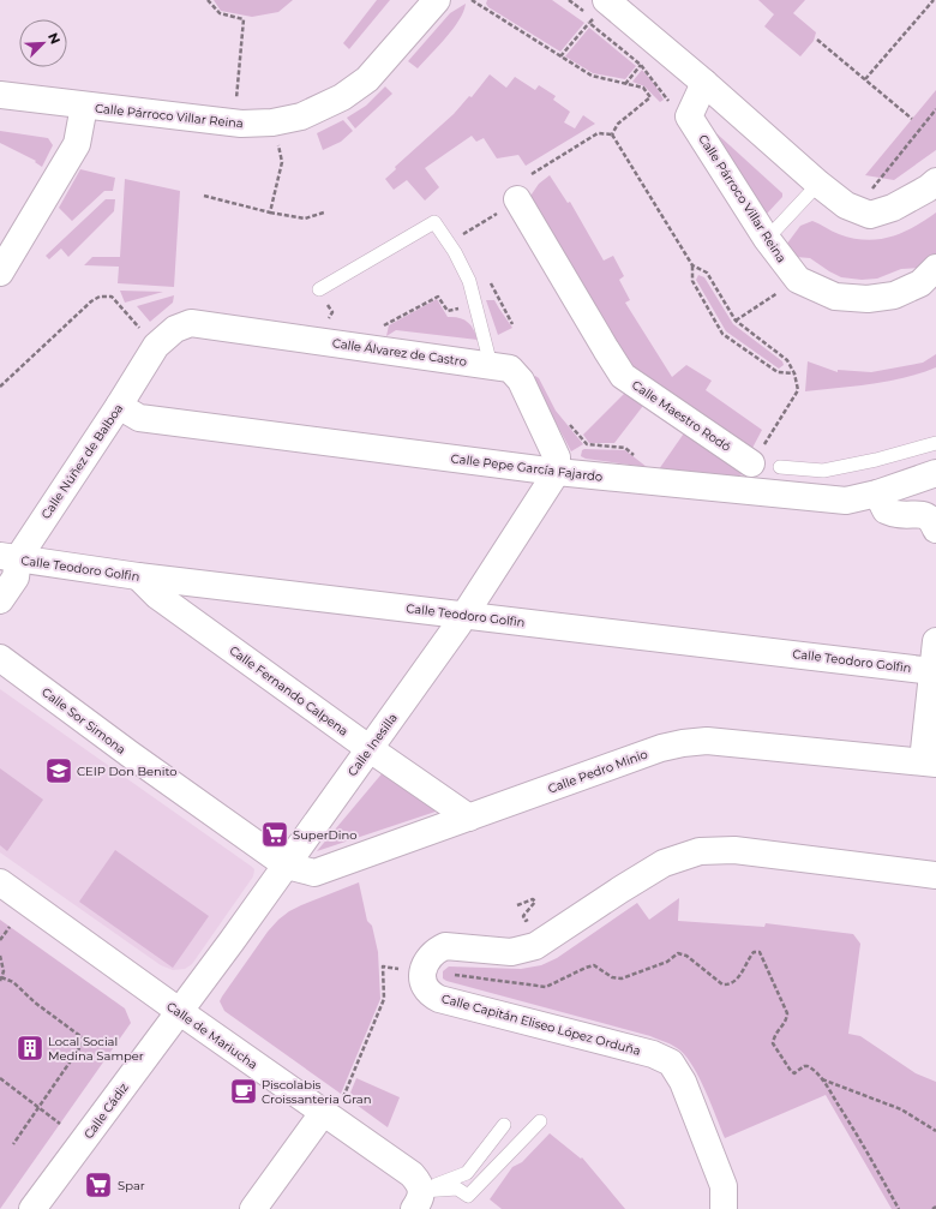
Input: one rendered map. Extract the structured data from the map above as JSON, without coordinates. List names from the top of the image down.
{
  "streets": {
    "street": [
      "Calle Párroco Villar Reina",
      "Calle Álvarez de Castro",
      "Calle Maestro Rodó",
      "Calle Núñez de Balboa",
      "Calle Pepe García Fajardo",
      "Calle Teodoro Golfin",
      "Calle Fernando Calpena",
      "Calle Sor Simona",
      "Calle Inesilla",
      "Calle Pedro Minio",
      "Calle Capitán Eliseo López Orduña",
      "Calle de Mariucha",
      "Calle Cádiz"
    ]
  },
  "crossings": [
    ["Calle Álvarez de Castro", "Calle Núñez de Balboa"],
    ["Calle Álvarez de Castro", "Calle Pepe García Fajardo"],
    ["Calle Álvarez de Castro", "Calle Inesilla"],
    ["Calle Núñez de Balboa", "Calle Pepe García Fajardo"],
    ["Calle Núñez de Balboa", "Calle Teodoro Golfin"],
    ["Calle Pepe García Fajardo", "Calle Inesilla"],
    ["Calle Teodoro Golfin", "Calle Fernando Calpena"],
    ["Calle Teodoro Golfin", "Calle Inesilla"],
    ["Calle Fernando Calpena", "Calle Inesilla"],
    ["Calle Fernando Calpena", "Calle Pedro Minio"],
    ["Calle Sor Simona", "Calle Inesilla"],
    ["Calle Sor Simona", "Calle Pedro Minio"],
    ["Calle Inesilla", "Calle Pedro Minio"],
    ["Calle Inesilla", "Calle de Mariucha"],
    ["Calle Inesilla", "Calle Cádiz"],
    ["Calle de Mariucha", "Calle Cádiz"]
  ],
  "places": {
    "school or university": ["CEIP Don Benito"],
    "supermarket": ["SuperDino", "Spar"],
    "building": ["Local Social Medina Samper"],
    "cafe": ["Piscolabis Croissanteria Gran"]
  },
  "north": "top right"
}
